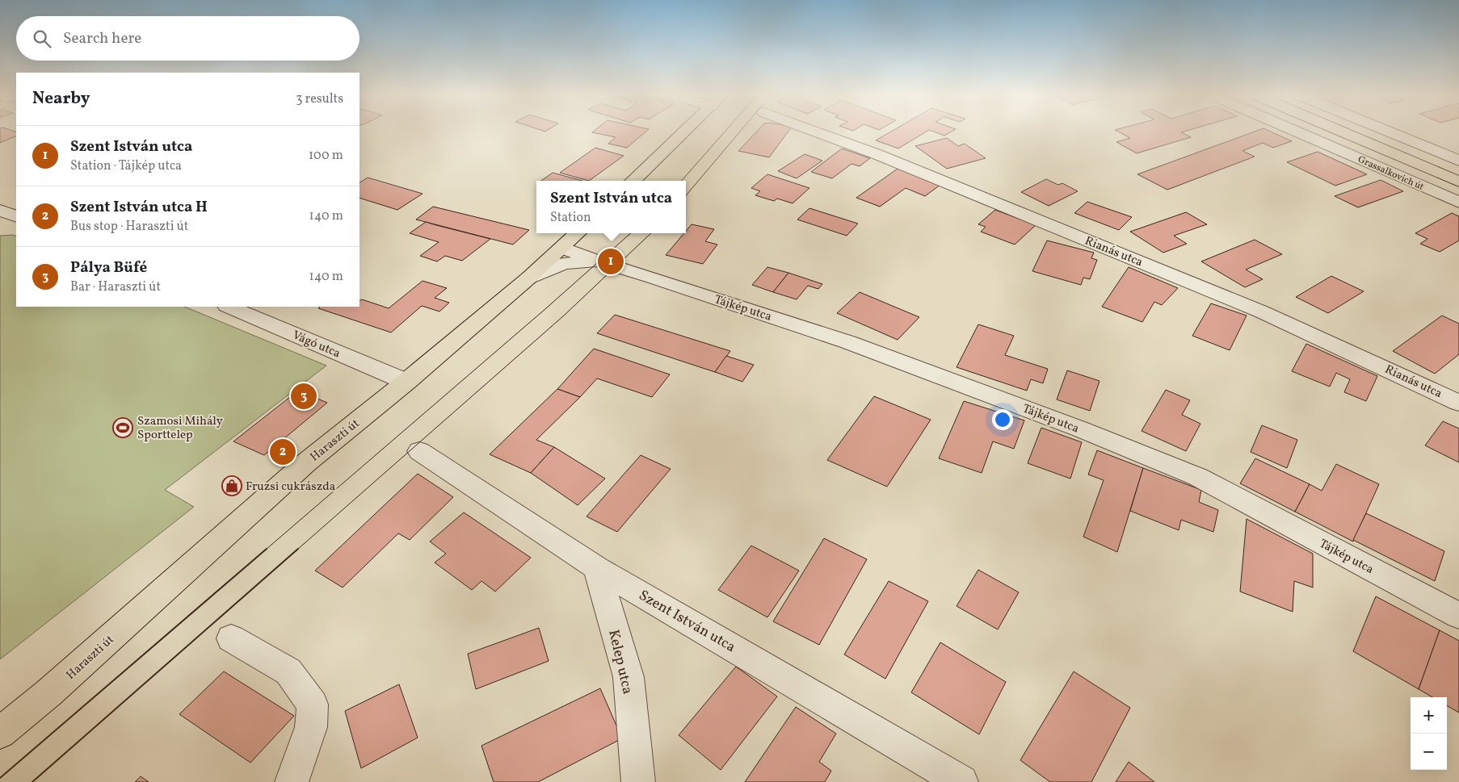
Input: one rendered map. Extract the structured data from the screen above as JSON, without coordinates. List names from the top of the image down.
{
  "streets": {
    "main road": ["Grassalkovich út", "Haraszti út"],
    "street": [
      "Rianás utca",
      "Tájkép utca",
      "Vágó utca",
      "Szent István utca",
      "Kelep utca"
    ]
  },
  "crossings": [
    ["Tájkép utca", "Haraszti út"],
    ["Vágó utca", "Haraszti út"],
    ["Szent István utca", "Kelep utca"]
  ],
  "places": {
    "sports": ["Szamosi Mihály Sporttelep"],
    "shop": ["Fruzsi cukrászda"]
  },
  "page": {
    "search": "Search here",
    "heading": ["Nearby", "3 results"],
    "list": [
      {
        "mark": "1",
        "name": "Szent István utca",
        "note": "Station · Tájkép utca",
        "value": "100 m"
      },
      {
        "mark": "2",
        "name": "Szent István utca H",
        "note": "Bus stop · Haraszti út",
        "value": "140 m"
      },
      {
        "mark": "3",
        "name": "Pálya Büfé",
        "note": "Bar · Haraszti út",
        "value": "140 m"
      }
    ],
    "popup": ["Szent István utca", "Station"],
    "pins": ["1", "3", "2"],
    "map_buttons": ["+", "−"]
  }
}
